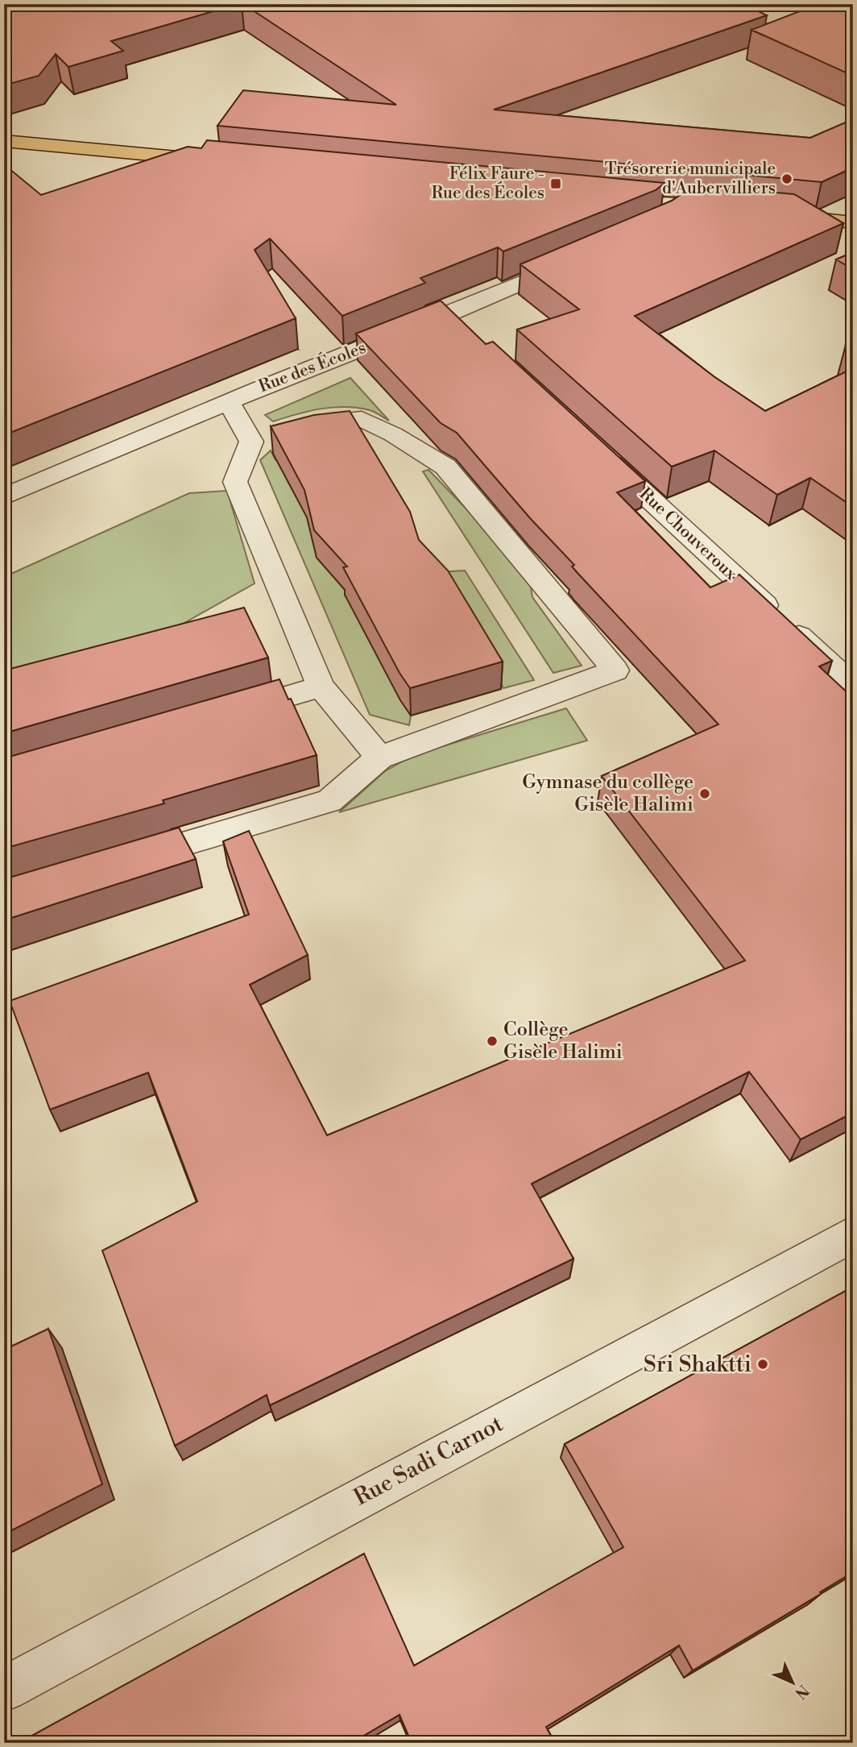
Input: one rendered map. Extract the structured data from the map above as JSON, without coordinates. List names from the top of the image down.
{
  "streets": {
    "street": ["Rue des Écoles", "Rue Chouveroux", "Rue Sadi Carnot"]
  },
  "places": {
    "other": [
      "Trésorerie municipale d'Aubervilliers",
      "Gymnase du collège Gisèle Halimi",
      "Collège Gisèle Halimi",
      "Sri Shaktti"
    ],
    "transit": ["Félix Faure - Rue des Écoles"]
  },
  "north": "bottom right"
}
